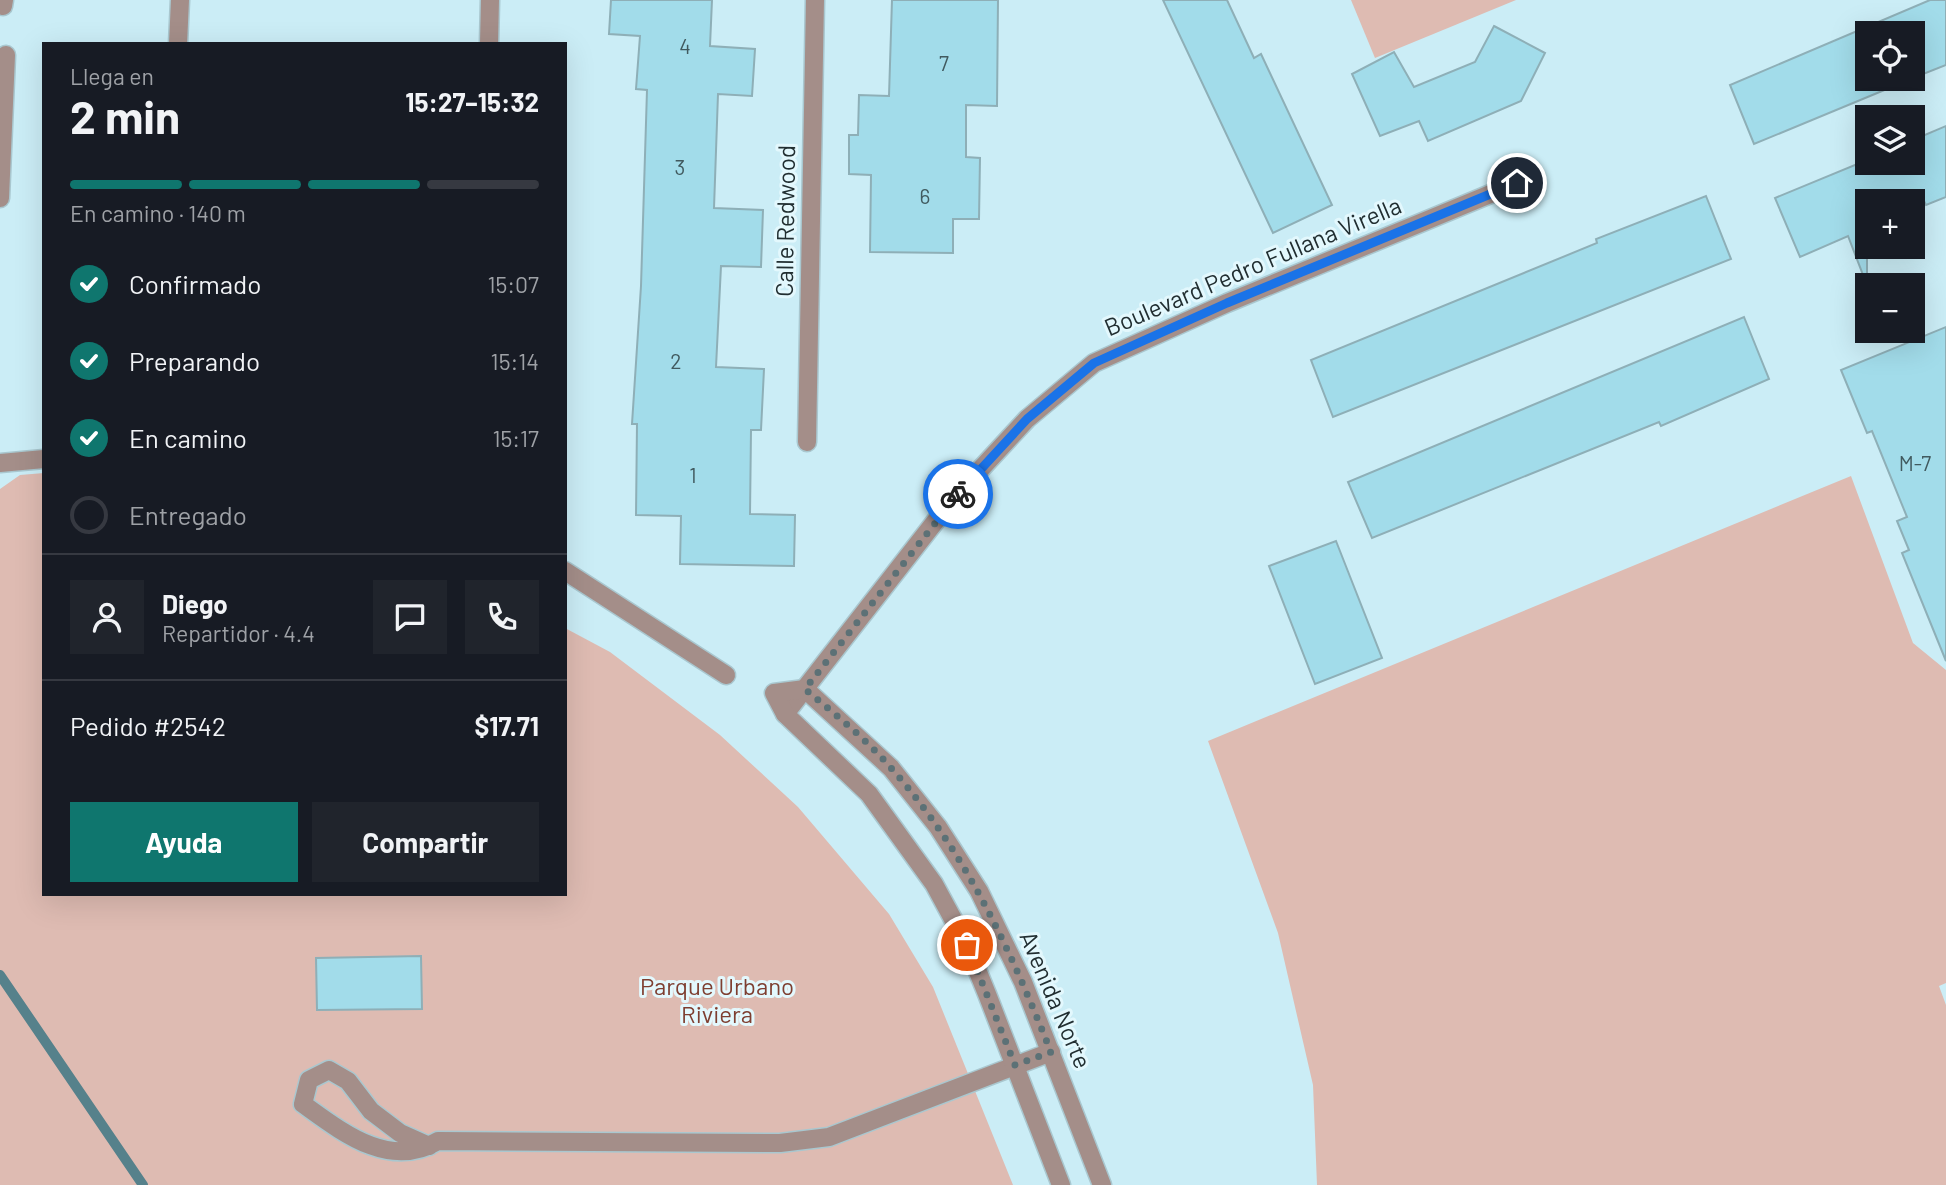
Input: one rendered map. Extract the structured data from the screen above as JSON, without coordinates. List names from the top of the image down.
{
  "streets": {
    "street": ["Calle Redwood", "Boulevard Pedro Fullana Virella", "Avenida Norte"]
  },
  "crossings": [
    ["Boulevard Pedro Fullana Virella", "Avenida Norte"]
  ],
  "parks": ["Parque Urbano Riviera"],
  "house_numbers": [
    "4",
    "7",
    "3",
    "6",
    "2",
    "M-7",
    "1"
  ],
  "page": {
    "map_buttons": ["+", "−"],
    "heading": ["2 min", "Llega en", "15:27–15:32"],
    "panel": [
      "Diego",
      "Repartidor · 4.4",
      "Pedido #2542",
      "$17.71"
    ],
    "bar": "En camino · 140 m",
    "list": [
      ["Confirmado", "15:07"],
      ["Preparando", "15:14"],
      ["En camino", "15:17"],
      "Entregado"
    ],
    "buttons": ["Ayuda", "Compartir"]
  }
}
